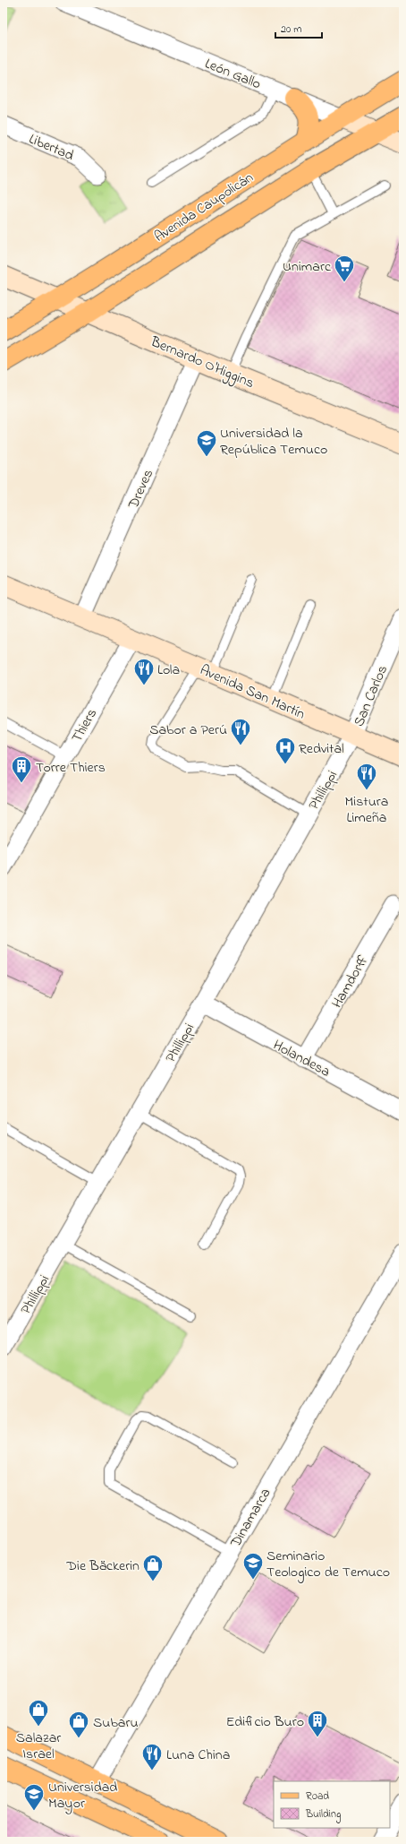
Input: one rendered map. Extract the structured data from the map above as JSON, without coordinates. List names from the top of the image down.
{
  "streets": {
    "main road": [
      "León Gallo",
      "Avenida Caupolicán",
      "Bernardo O'Higgins",
      "Avenida San Martín"
    ],
    "street": [
      "Libertad",
      "Dreves",
      "San Carlos",
      "Thiers",
      "Phillippi",
      "Hamdorff",
      "Holandesa",
      "Dinamarca"
    ]
  },
  "crossings": [
    ["León Gallo", "Avenida Caupolicán"],
    ["Avenida Caupolicán", "Bernardo O'Higgins"],
    ["Bernardo O'Higgins", "Dreves"],
    ["Dreves", "Avenida San Martín"],
    ["Avenida San Martín", "San Carlos"],
    ["Avenida San Martín", "Thiers"],
    ["Avenida San Martín", "Phillippi"],
    ["San Carlos", "Phillippi"],
    ["Phillippi", "Holandesa"],
    ["Hamdorff", "Holandesa"]
  ],
  "places": {
    "supermarket": ["Unimarc"],
    "school or university": ["Universidad la República Temuco", "Seminario Teologico de Temuco", "Universidad Mayor"],
    "restaurant": [
      "Lola",
      "Sabor a Perú",
      "Mistura Limeña",
      "Luna China"
    ],
    "hospital": ["Redvital"],
    "building": ["Torre Thiers", "Edificio Buro"],
    "shop": ["Die Bäckerin", "Salazar Israel", "Subaru"]
  },
  "legend": ["Road", "Building"],
  "scale_bar": "20 m"
}
